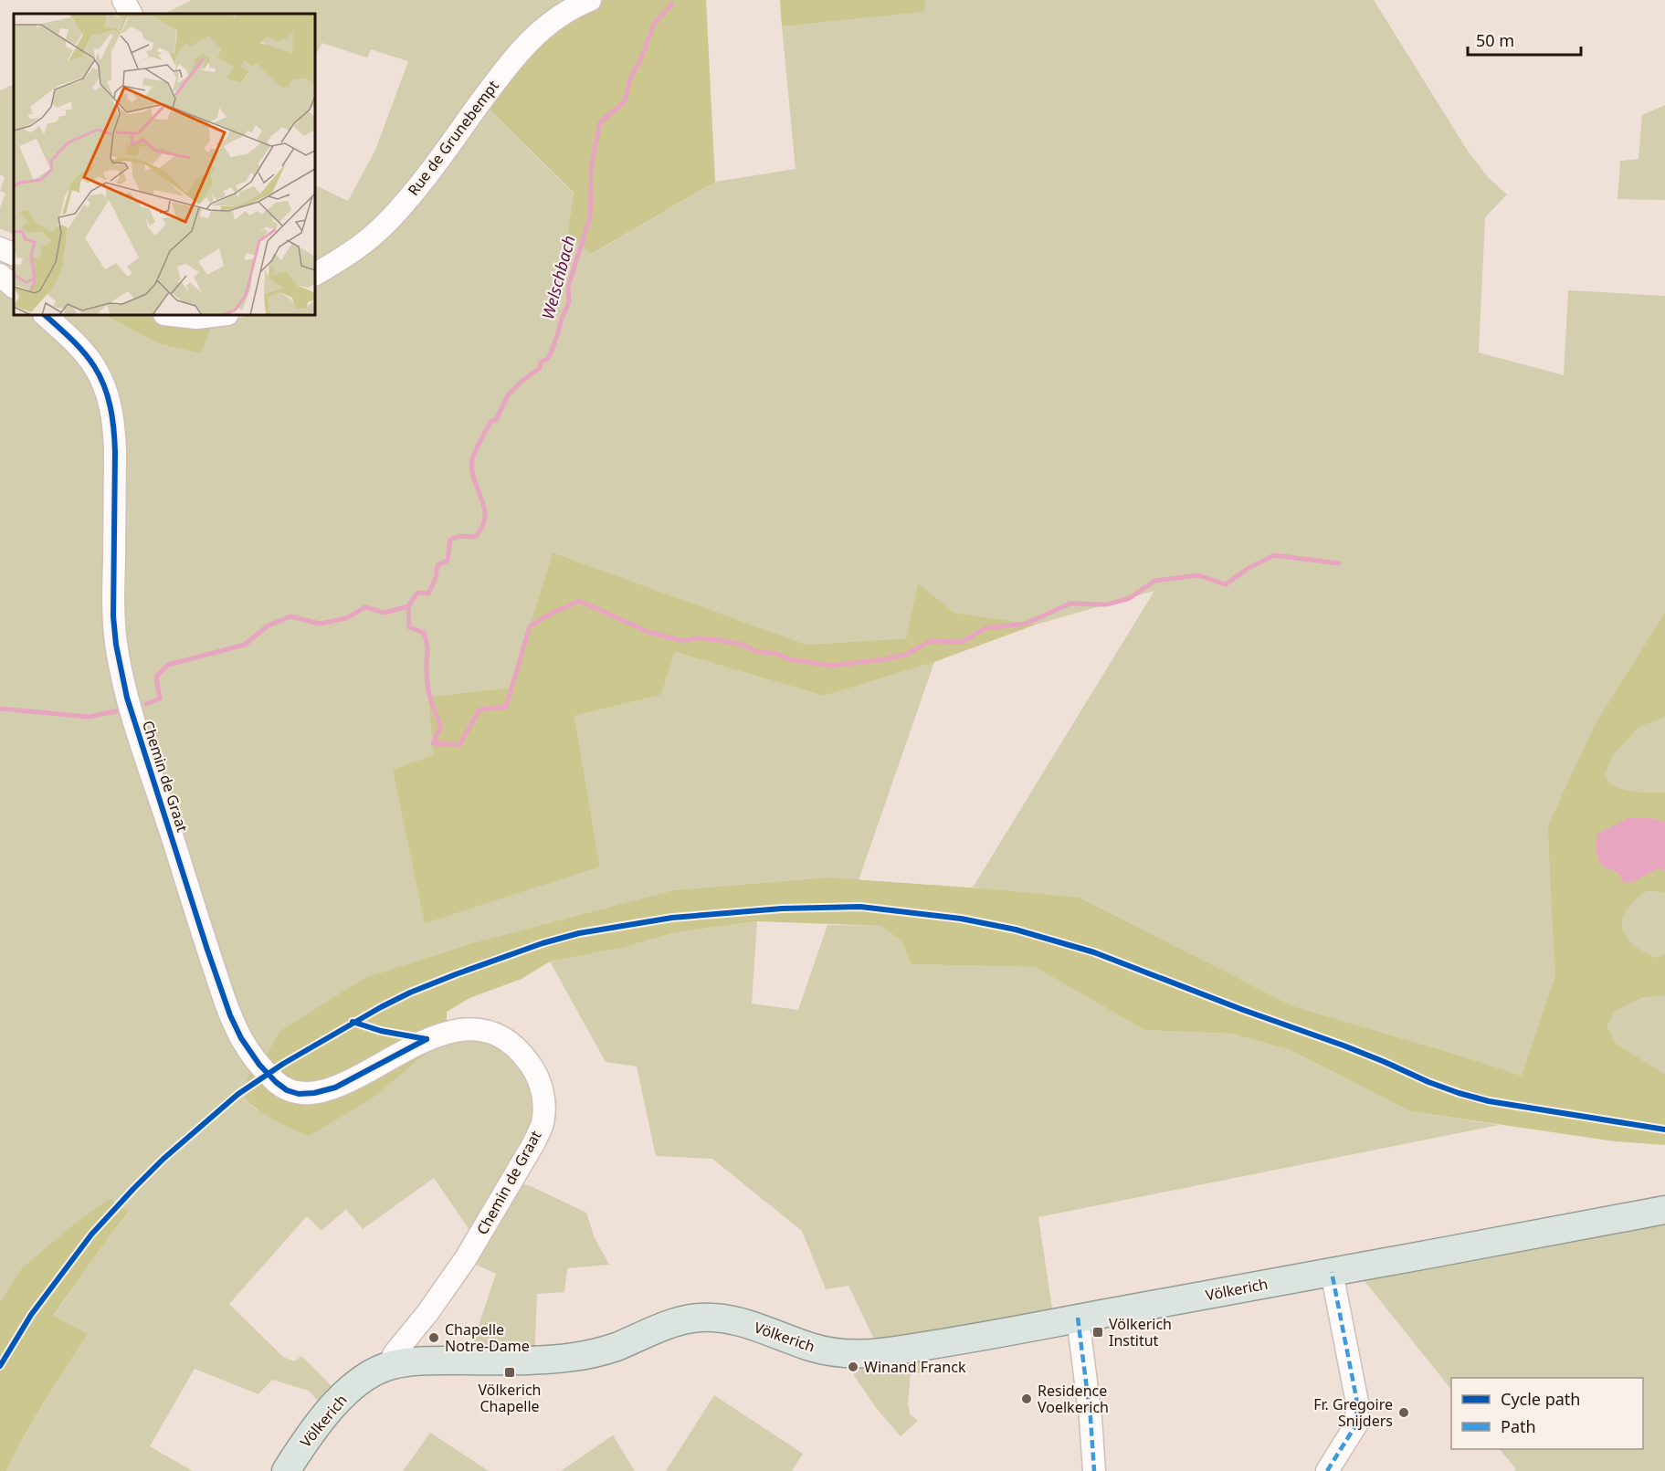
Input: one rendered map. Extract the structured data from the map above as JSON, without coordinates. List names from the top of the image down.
{
  "streets": {
    "main road": ["Völkerich"],
    "street": ["Rue de Grunebempt", "Chemin de Graat"]
  },
  "crossings": [
    ["Chemin de Graat", "Völkerich"]
  ],
  "water": ["Welschbach"],
  "places": {
    "transit": ["Völkerich Institut", "Völkerich Chapelle"],
    "other": [
      "Chapelle Notre-Dame",
      "Winand Franck",
      "Residence Voelkerich",
      "Fr. Gregoire Snijders"
    ]
  },
  "legend": ["Cycle path", "Path"],
  "scale_bar": "50 m"
}
